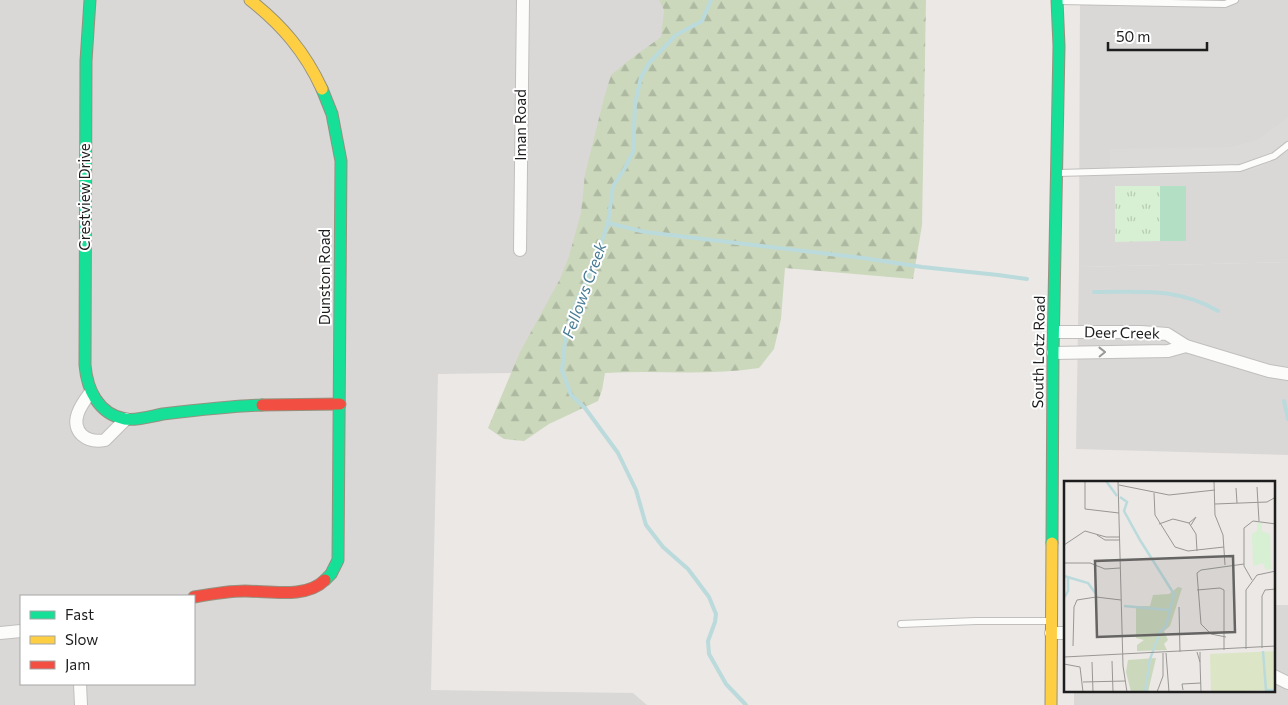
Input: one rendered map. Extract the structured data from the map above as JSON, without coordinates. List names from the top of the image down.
{
  "streets": {
    "street": [
      "Iman Road",
      "Crestview Drive",
      "Dunston Road",
      "Deer Creek",
      "South Lotz Road"
    ]
  },
  "crossings": [
    ["Crestview Drive", "Dunston Road"],
    ["Deer Creek", "South Lotz Road"]
  ],
  "water": ["Fellows Creek"],
  "legend": ["Fast", "Slow", "Jam"],
  "scale_bar": "50 m"
}
